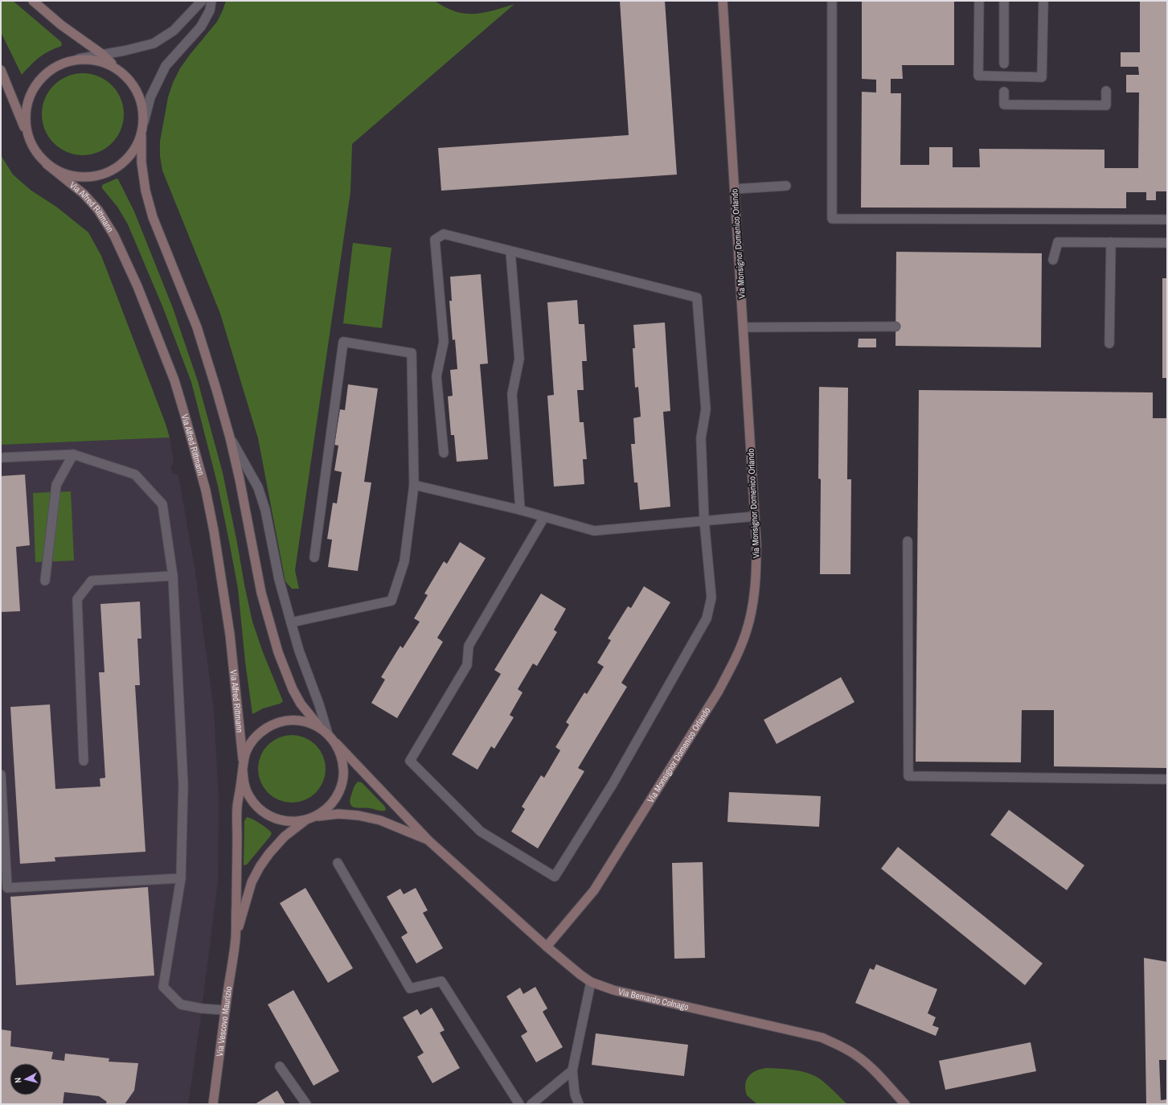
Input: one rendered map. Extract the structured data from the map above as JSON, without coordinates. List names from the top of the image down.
{
  "streets": {
    "main road": [
      "Via Alfred Rittmann",
      "Via Monsignor Domenico Orlando",
      "Via Bernardo Colnago",
      "Via Vescovo Maurizio"
    ]
  },
  "crossings": [
    ["Via Monsignor Domenico Orlando", "Via Bernardo Colnago"]
  ],
  "north": "left"
}
